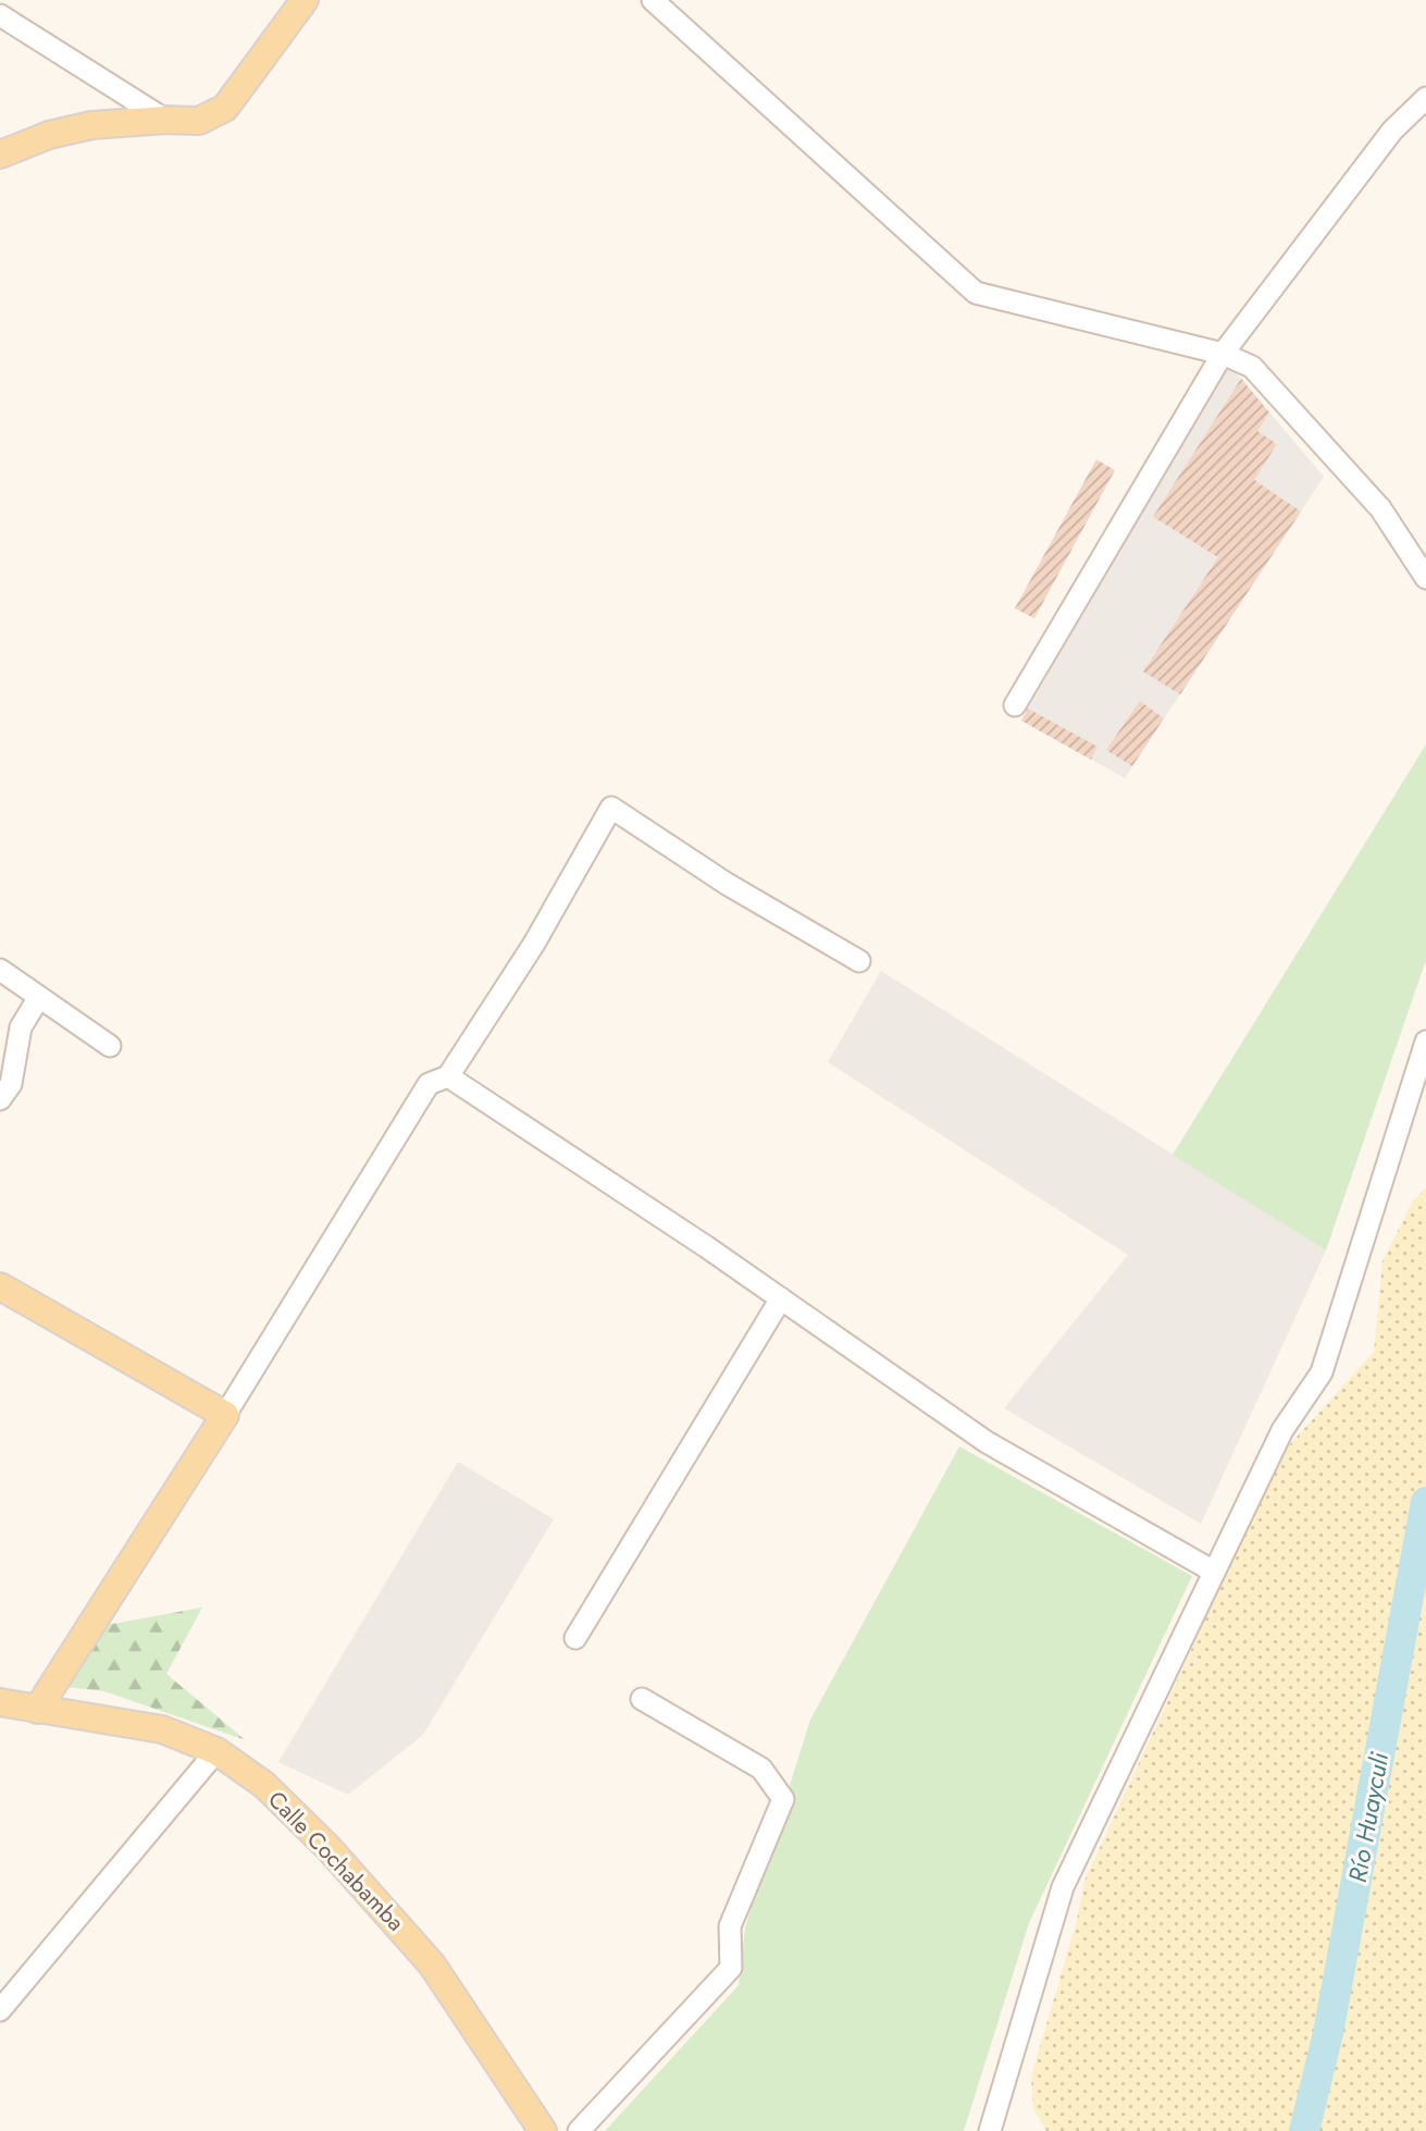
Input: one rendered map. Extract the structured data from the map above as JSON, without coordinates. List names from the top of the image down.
{
  "streets": {
    "main road": ["Calle Cochabamba"]
  },
  "water": ["Río Huayculi"]
}
